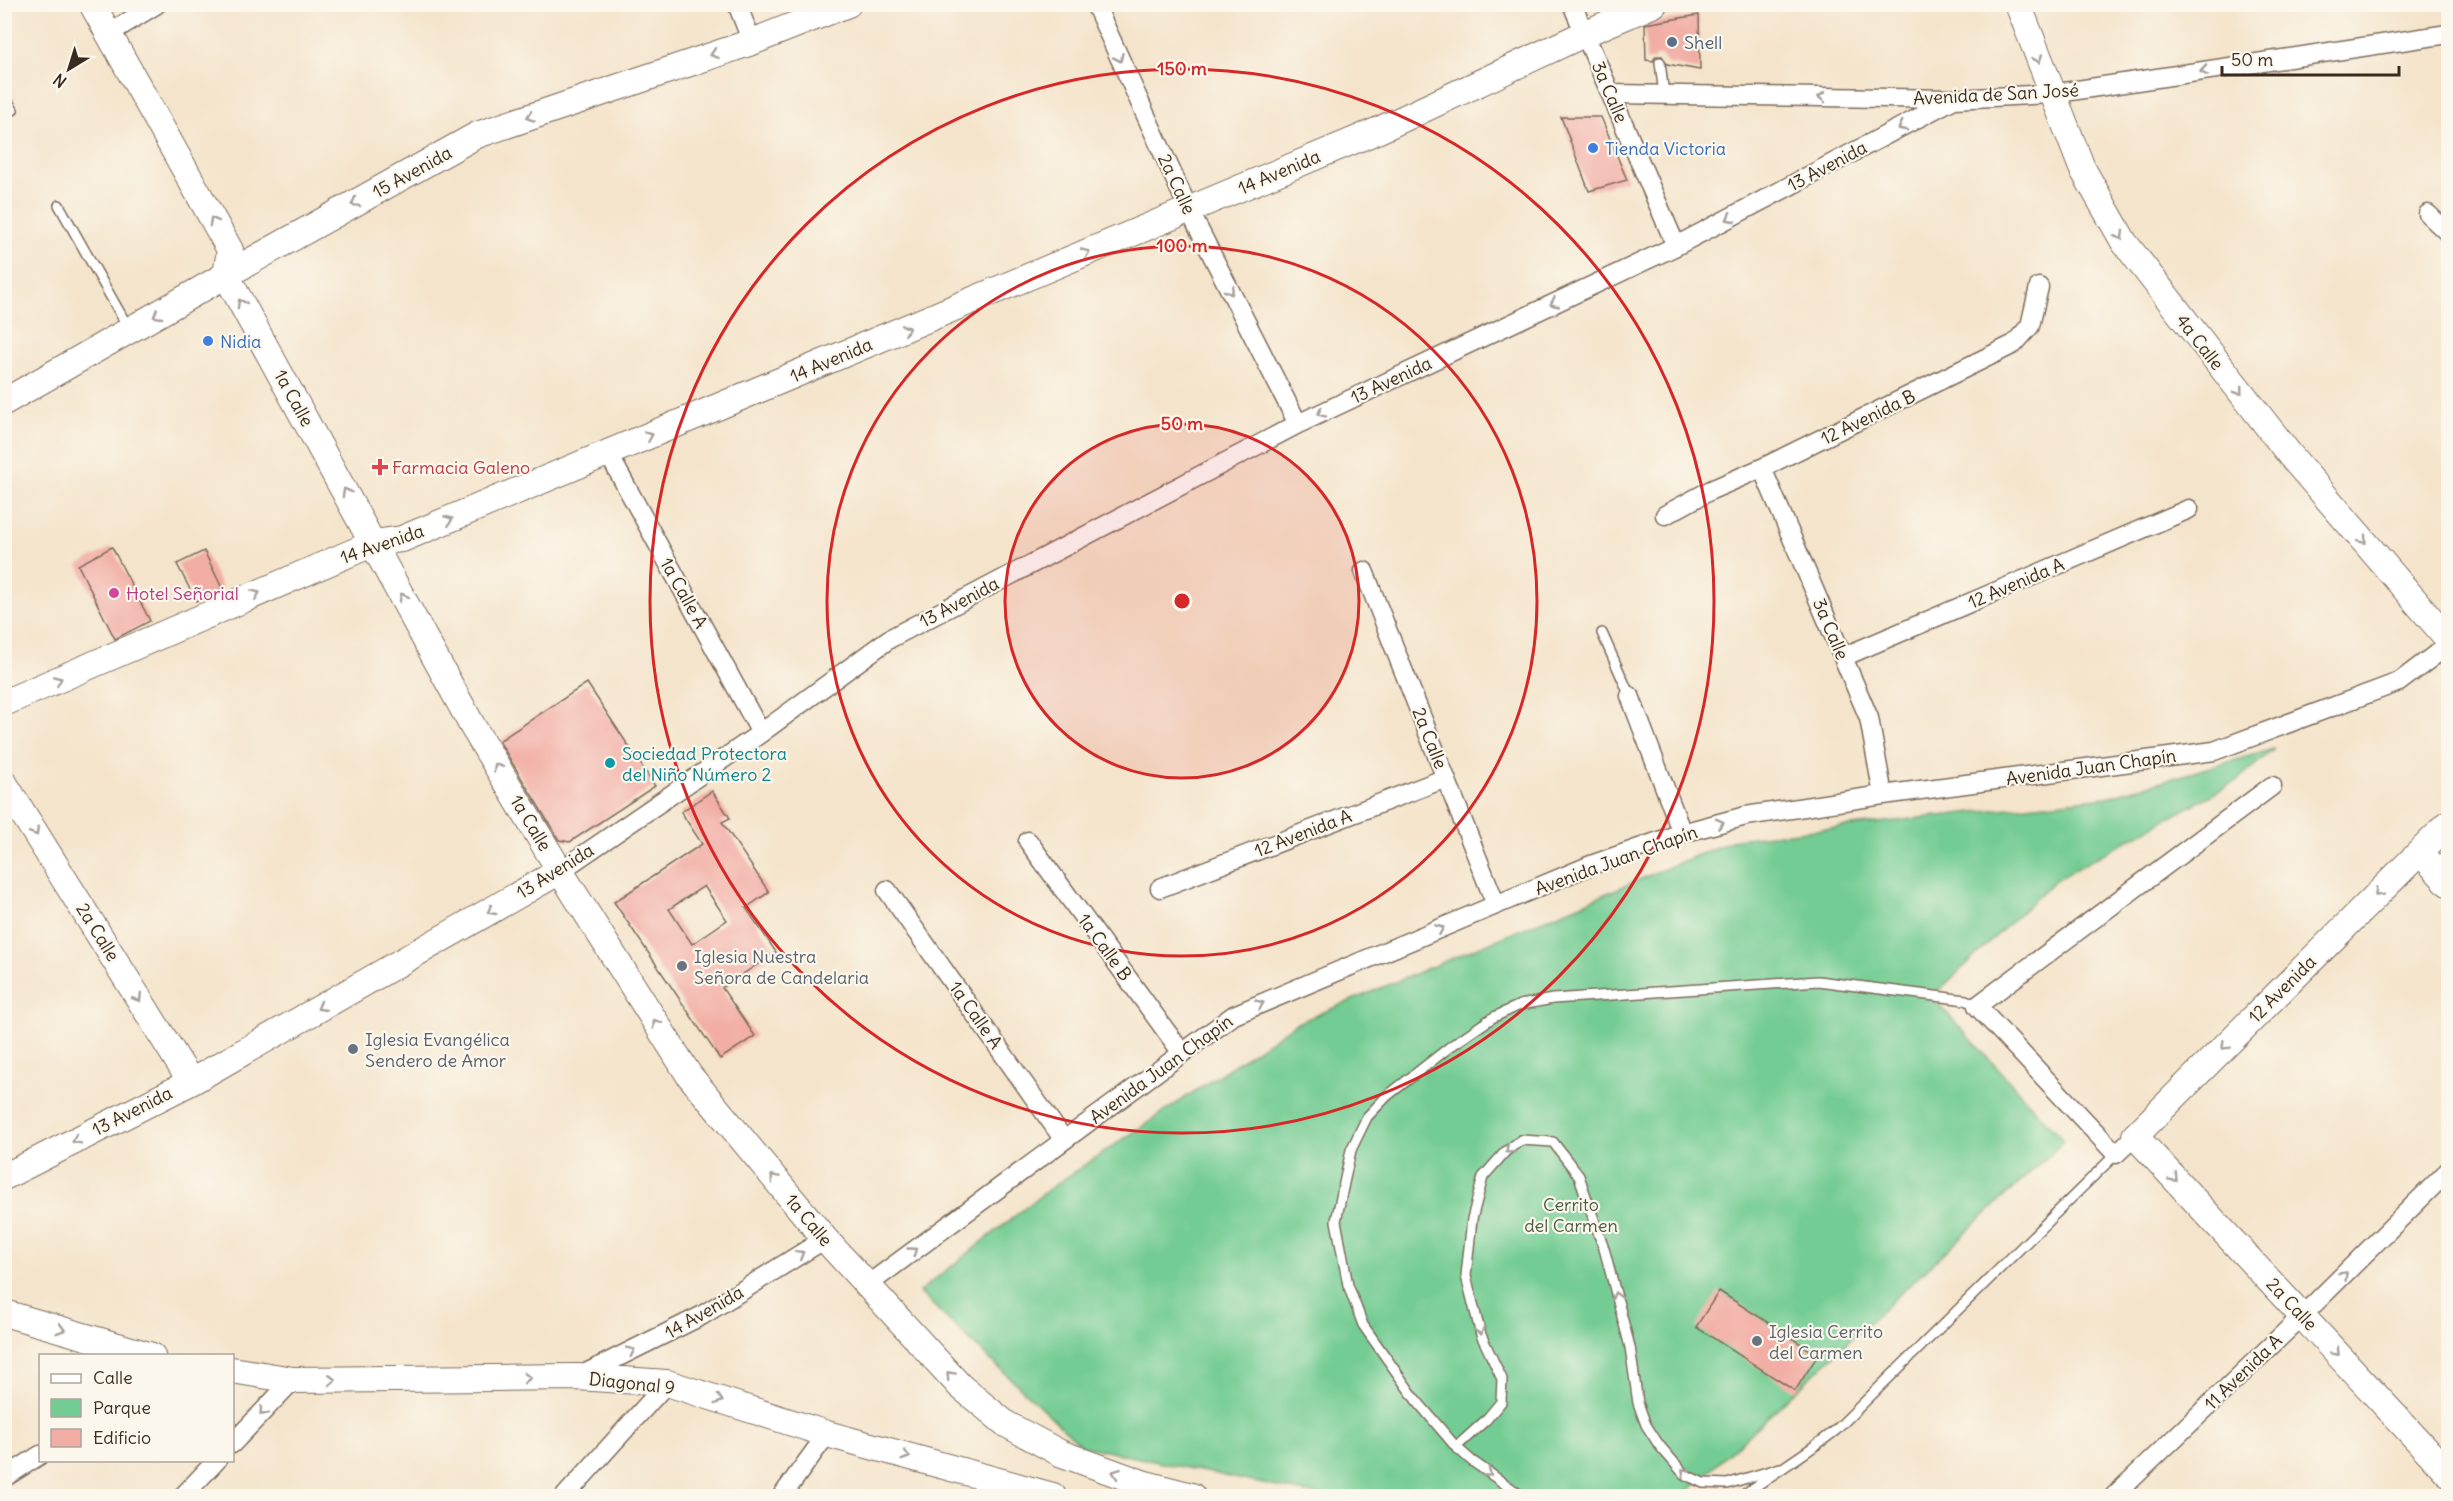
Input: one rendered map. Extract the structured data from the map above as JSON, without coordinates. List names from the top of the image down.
{
  "streets": {
    "street": [
      "3a Calle",
      "Avenida de San José",
      "13 Avenida",
      "15 Avenida",
      "14 Avenida",
      "2a Calle",
      "4a Calle",
      "1a Calle",
      "12 Avenida B",
      "12 Avenida A",
      "1a Calle A",
      "Avenida Juan Chapín",
      "1a Calle B",
      "12 Avenida",
      "11 Avenida A",
      "Diagonal 9"
    ]
  },
  "crossings": [
    ["3a Calle", "Avenida de San José"],
    ["3a Calle", "13 Avenida"],
    ["3a Calle", "14 Avenida"],
    ["3a Calle", "12 Avenida B"],
    ["3a Calle", "12 Avenida A"],
    ["3a Calle", "Avenida Juan Chapín"],
    ["Avenida de San José", "13 Avenida"],
    ["Avenida de San José", "4a Calle"],
    ["13 Avenida", "2a Calle"],
    ["13 Avenida", "1a Calle"],
    ["13 Avenida", "1a Calle A"],
    ["15 Avenida", "1a Calle"],
    ["14 Avenida", "2a Calle"],
    ["14 Avenida", "1a Calle"],
    ["14 Avenida", "1a Calle A"],
    ["14 Avenida", "Diagonal 9"],
    ["2a Calle", "12 Avenida A"],
    ["2a Calle", "Avenida Juan Chapín"],
    ["2a Calle", "12 Avenida"],
    ["2a Calle", "11 Avenida A"],
    ["1a Calle", "Avenida Juan Chapín"],
    ["1a Calle A", "Avenida Juan Chapín"],
    ["Avenida Juan Chapín", "1a Calle B"]
  ],
  "one_way": [
    "Avenida de San José",
    "13 Avenida",
    "15 Avenida",
    "14 Avenida",
    "2a Calle",
    "4a Calle",
    "1a Calle",
    "Avenida Juan Chapín",
    "11 Avenida A",
    "Diagonal 9"
  ],
  "parks": ["Cerrito del Carmen"],
  "places": {
    "other": [
      "Shell",
      "Tienda Victoria",
      "Nidia",
      "Hotel Señorial",
      "Sociedad Protectora del Niño Número 2",
      "Iglesia Nuestra Señora de Candelaria",
      "Iglesia Evangélica Sendero de Amor",
      "Iglesia Cerrito del Carmen"
    ],
    "health": ["Farmacia Galeno"]
  },
  "legend": ["Calle", "Parque", "Edificio"],
  "scale_bar": "50 m",
  "north": "bottom left",
  "rings": ["150 m", "100 m", "50 m"]
}
